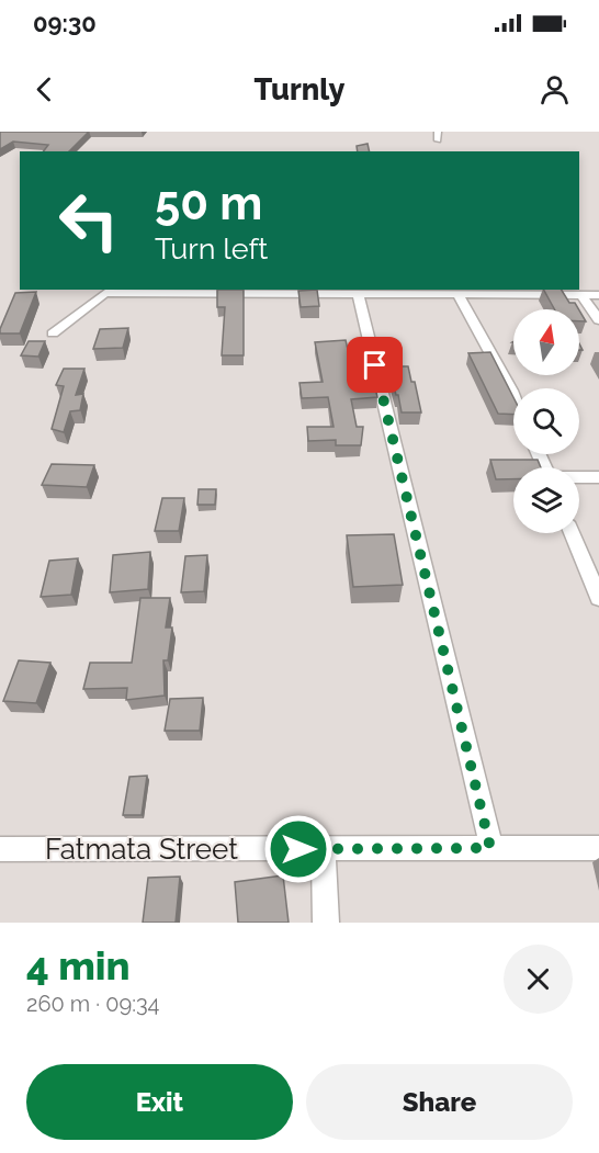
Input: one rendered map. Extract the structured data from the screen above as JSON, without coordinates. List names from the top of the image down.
{
  "streets": {
    "street": ["Fatmata Street"]
  },
  "north": "top",
  "page": {
    "status": "09:30",
    "header": "Turnly",
    "turn": ["50 m", "Turn left"],
    "heading": ["4 min", "260 m · 09:34"],
    "buttons": ["Exit", "Share"]
  }
}
